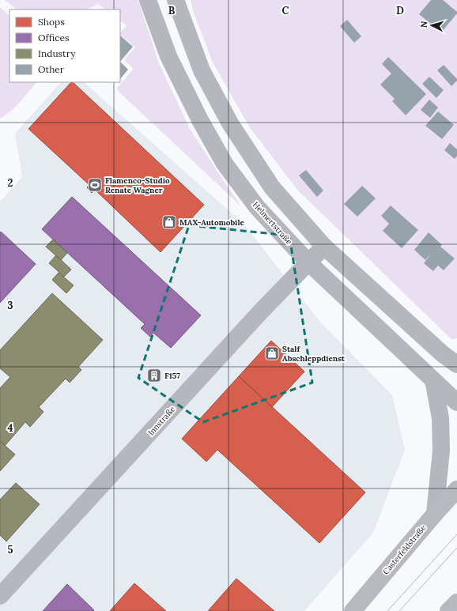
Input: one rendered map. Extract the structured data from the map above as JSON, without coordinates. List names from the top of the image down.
{
  "streets": {
    "main road": ["Casterfeldstraße"],
    "street": ["Helmertstraße", "Innstraße"]
  },
  "crossings": [
    ["Helmertstraße", "Innstraße"]
  ],
  "places": {
    "sports": ["Flamenco-Studio Renate Wagner"],
    "shop": ["MAX-Automobile", "Stalf Abschleppdienst"],
    "building": ["F157"]
  },
  "legend": [
    "Shops",
    "Offices",
    "Industry",
    "Other"
  ],
  "north": "left",
  "grid": {
    "columns": ["B", "C", "D"],
    "rows": [
      "2",
      "3",
      "4",
      "5"
    ]
  }
}
